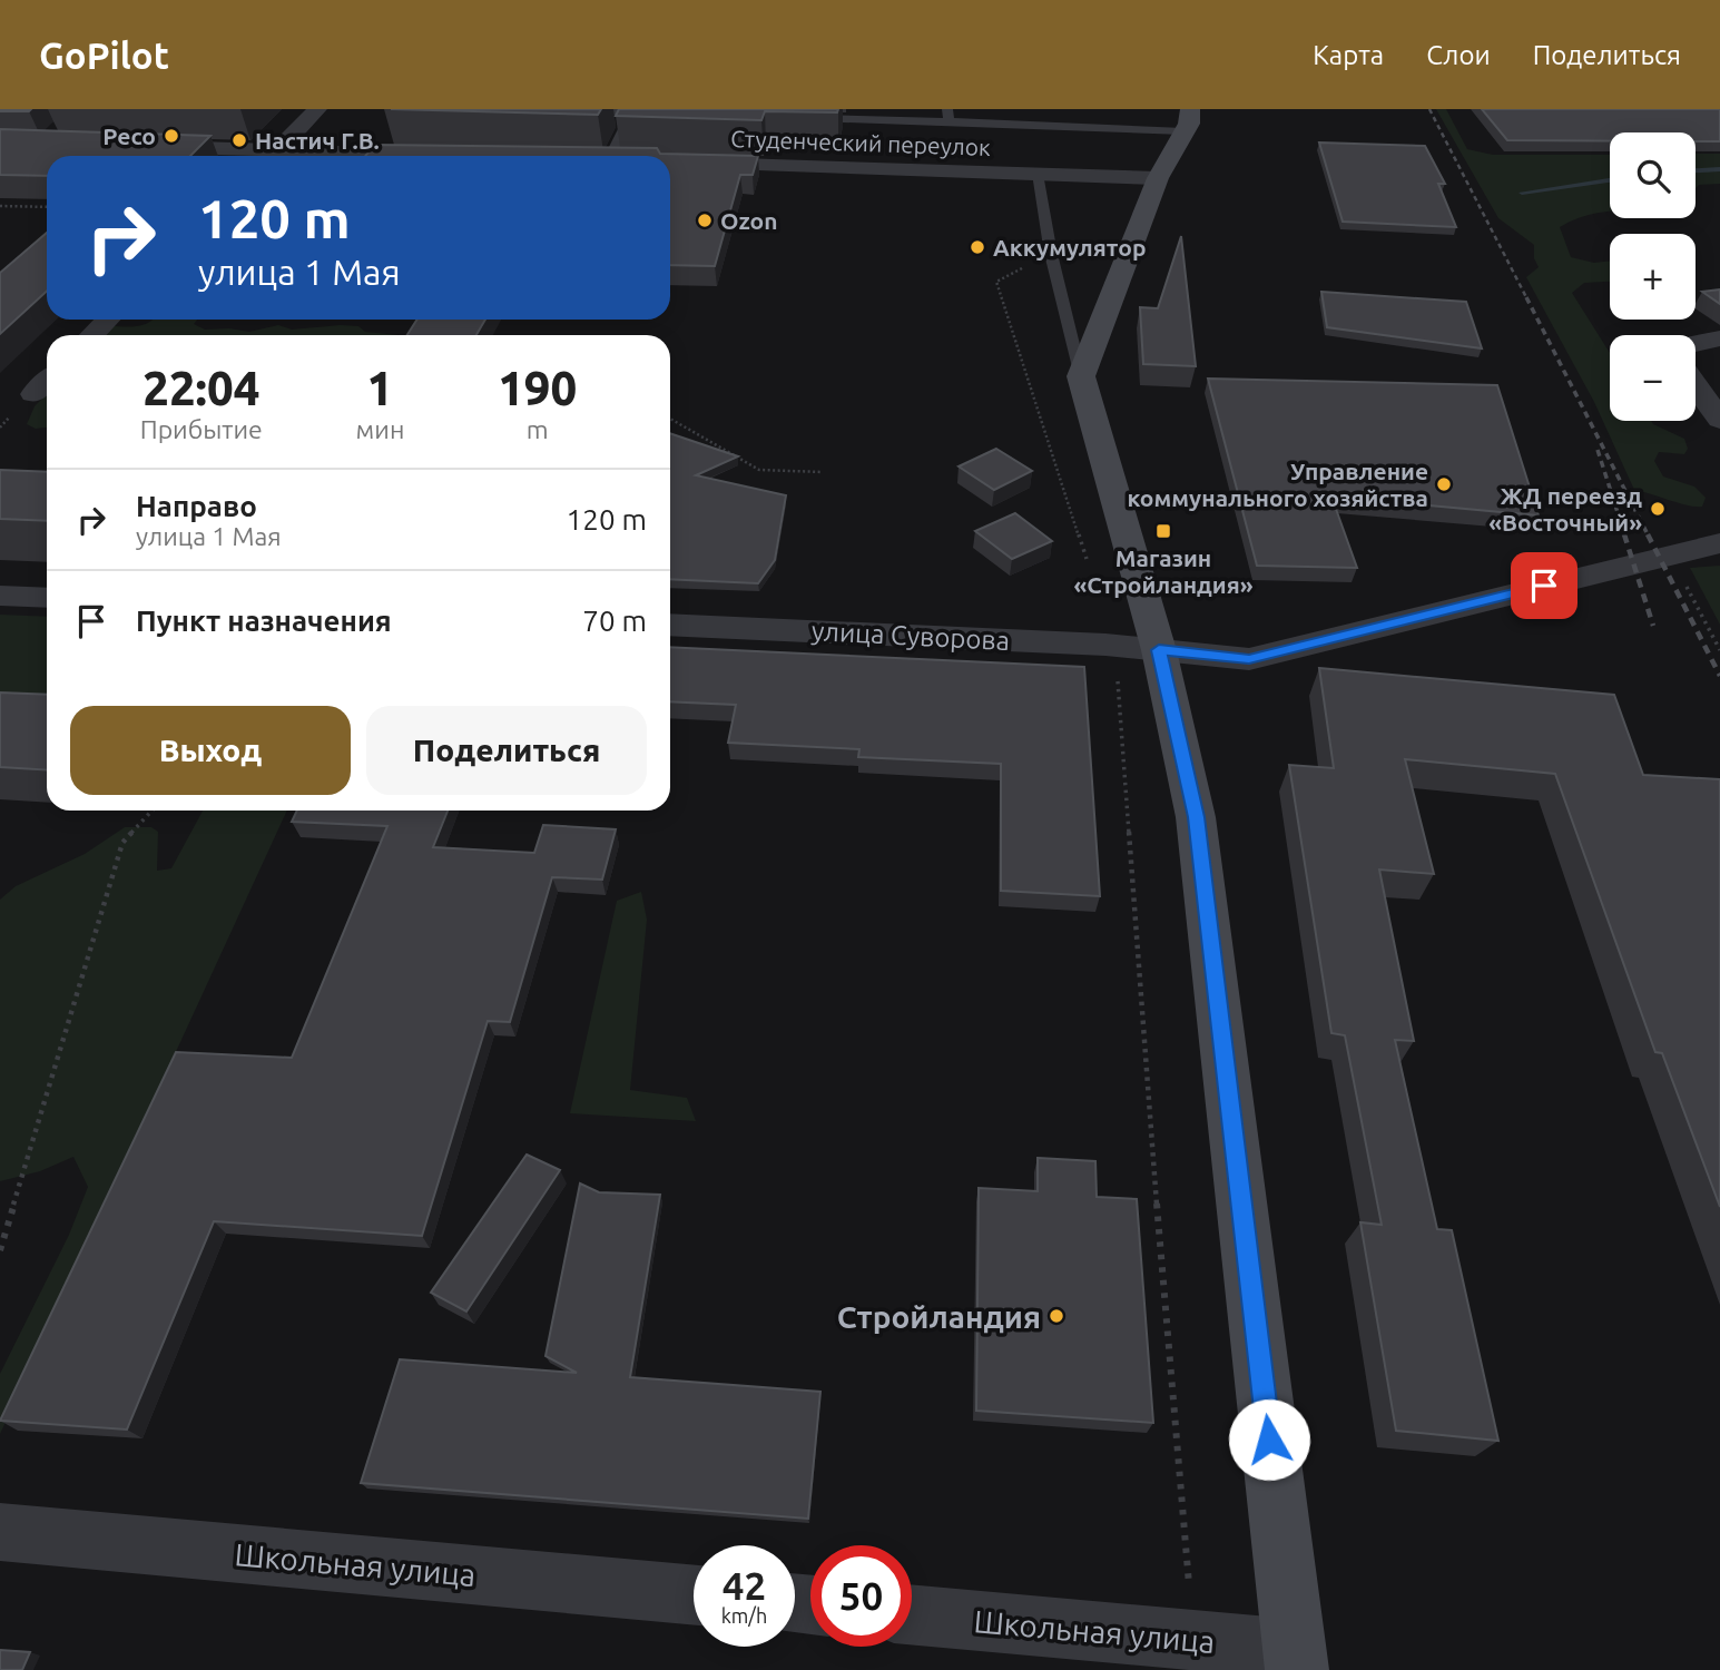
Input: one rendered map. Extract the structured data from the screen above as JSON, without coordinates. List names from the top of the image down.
{
  "streets": {
    "street": ["Студенческий переулок", "улица Суворова", "Школьная улица"]
  },
  "places": {
    "other": [
      "Ресо",
      "Настич Г.В.",
      "Ozon",
      "Аккумулятор",
      "Управление коммунального хозяйства",
      "ЖД переезд «Восточный»",
      "Стройландия"
    ],
    "transit": ["Магазин «Стройландия»"]
  },
  "page": {
    "header": "GoPilot",
    "nav": ["Карта", "Слои", "Поделиться"],
    "map_buttons": ["+", "−"],
    "turn": ["120 m", "улица 1 Мая"],
    "eta": [
      "22:04",
      "Прибытие",
      "1",
      "мин",
      "190",
      "m"
    ],
    "list": [
      {
        "name": "Направо",
        "note": "улица 1 Мая",
        "value": "120 m"
      },
      {
        "name": "Пункт назначения",
        "value": "70 m"
      }
    ],
    "buttons": ["Выход", "Поделиться"],
    "speed": "42 km/h",
    "limit": "50"
  }
}
